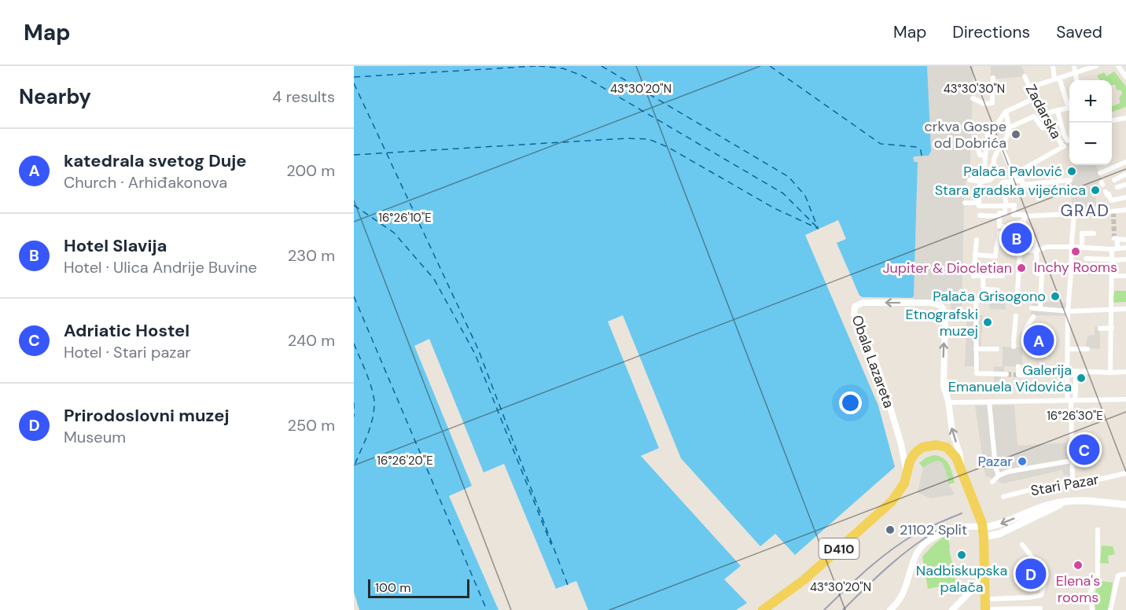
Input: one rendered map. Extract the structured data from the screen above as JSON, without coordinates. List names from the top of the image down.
{
  "streets": {
    "main road": ["D410"],
    "street": ["Zadarska", "Obala Lazareta", "Stari Pazar"]
  },
  "crossings": [
    ["Obala Lazareta", "D410"]
  ],
  "districts": ["GRAD"],
  "places": [
    "crkva Gospe od Dobrića",
    "Palača Pavlović",
    "Stara gradska vijećnica",
    "Inchy Rooms",
    "Jupiter & Diocletian",
    "Palača Grisogono",
    "Etnografski muzej",
    "Galerija Emanuela Vidovića",
    "Pazar",
    "21102 Split",
    "Nadbiskupska palača",
    "Elena's rooms"
  ],
  "scale_bar": "100 m",
  "page": {
    "header": "Map",
    "nav": ["Map", "Directions", "Saved"],
    "heading": ["Nearby", "4 results"],
    "map_buttons": ["+", "−"],
    "list": [
      {
        "mark": "A",
        "name": "katedrala svetog Duje",
        "note": "Church · Arhiđakonova",
        "value": "200 m"
      },
      {
        "mark": "B",
        "name": "Hotel Slavija",
        "note": "Hotel · Ulica Andrije Buvine",
        "value": "230 m"
      },
      {
        "mark": "C",
        "name": "Adriatic Hostel",
        "note": "Hotel · Stari pazar",
        "value": "240 m"
      },
      {
        "mark": "D",
        "name": "Prirodoslovni muzej",
        "note": "Museum",
        "value": "250 m"
      }
    ],
    "pins": [
      "B",
      "A",
      "C",
      "D"
    ],
    "scale": "100 m"
  },
  "coordinates": [
    "43°30'20\"N",
    "43°30'30\"N",
    "16°26'10\"E",
    "16°26'30\"E",
    "16°26'20\"E"
  ]
}
